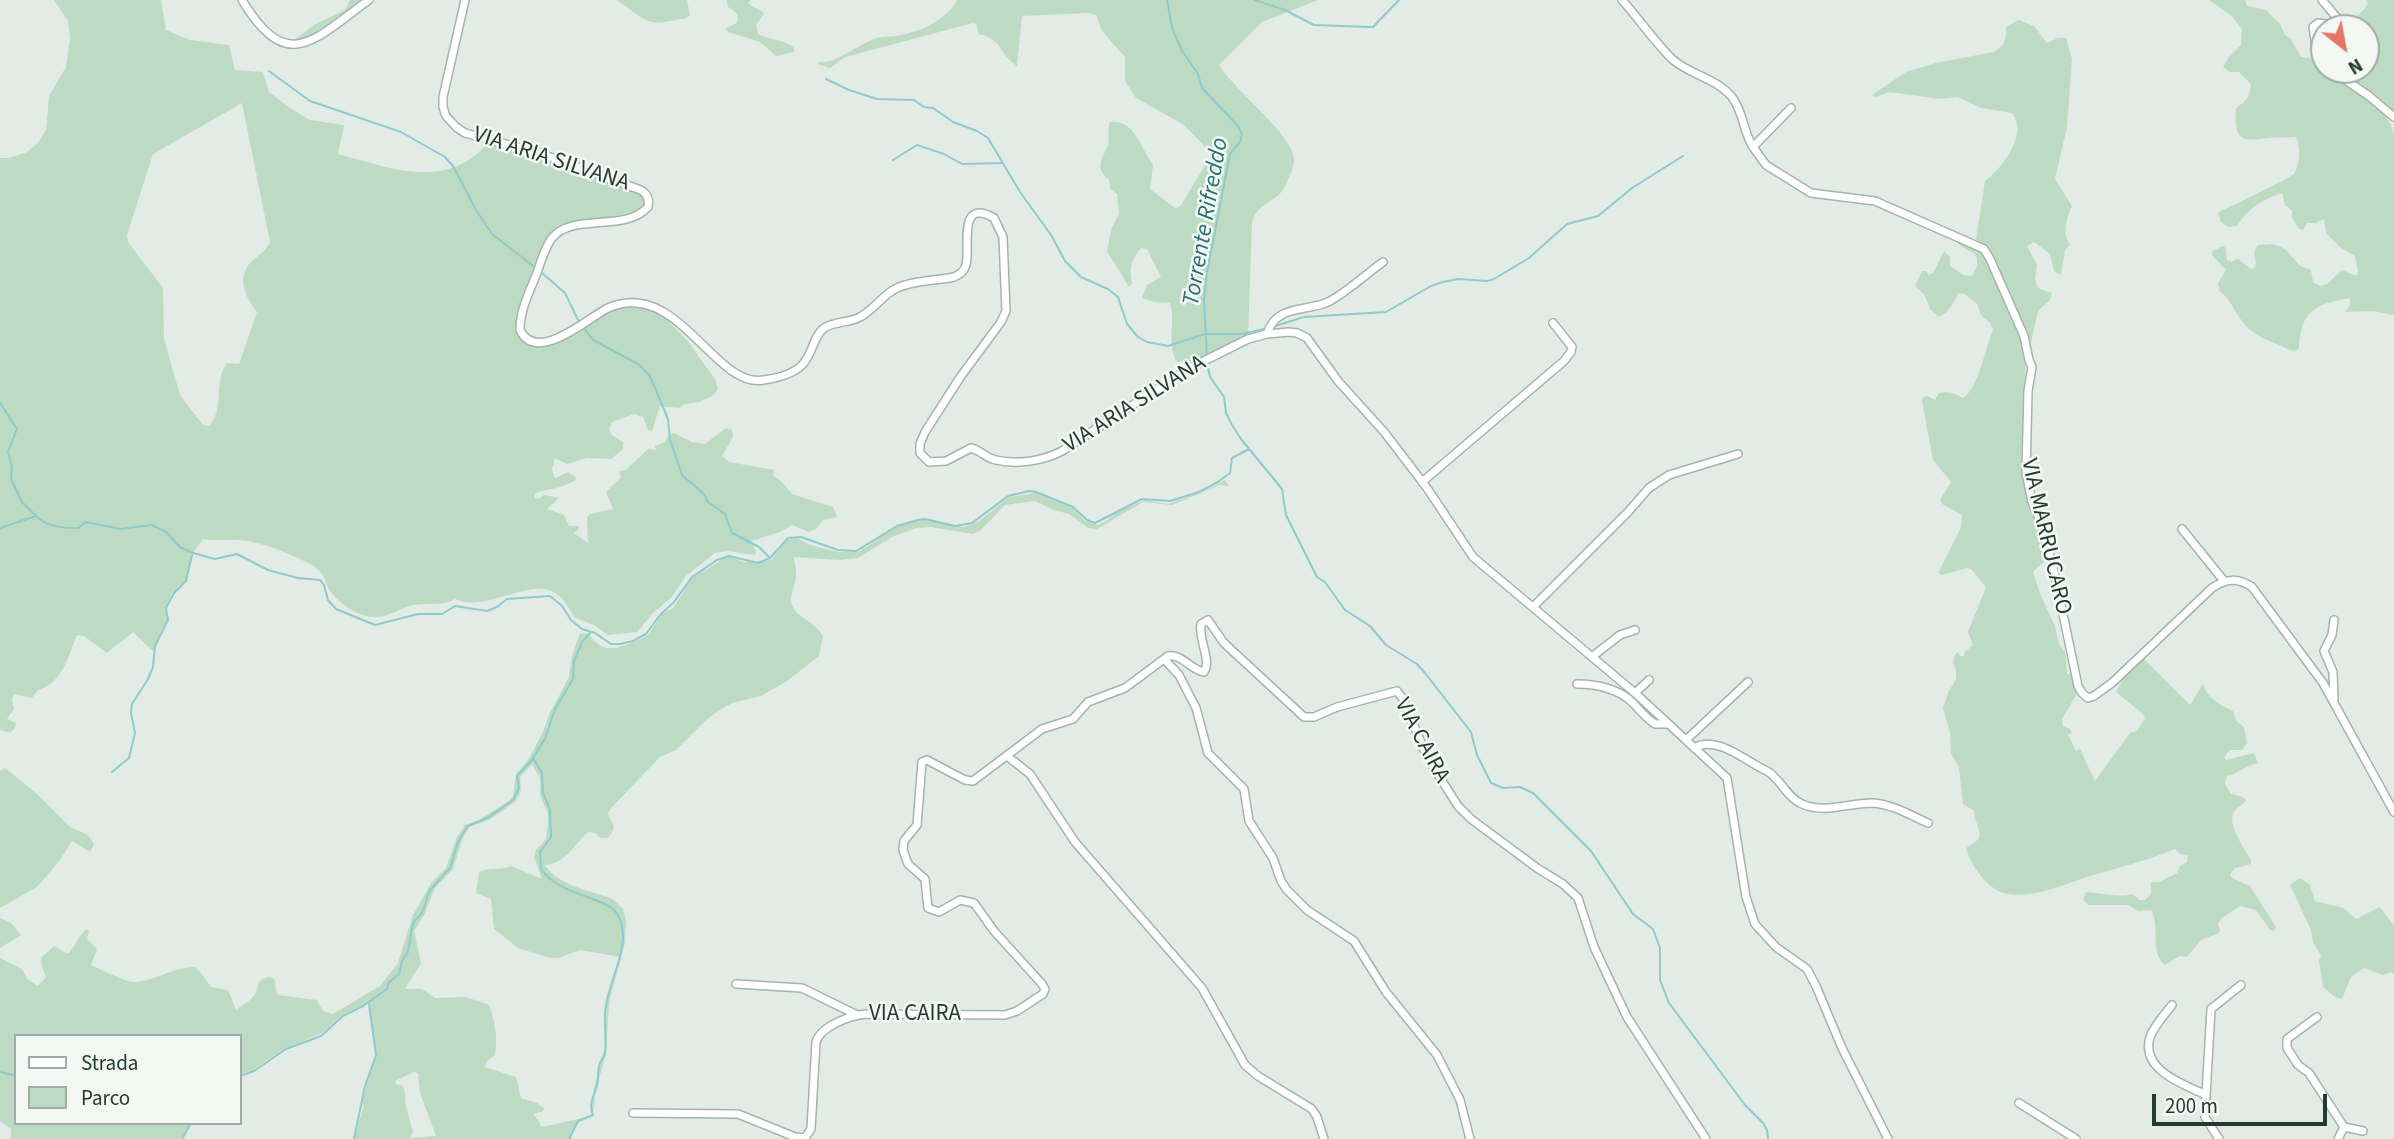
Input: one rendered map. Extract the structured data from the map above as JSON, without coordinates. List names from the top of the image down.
{
  "streets": {
    "street": ["VIA ARIA SILVANA", "VIA MARRUCARO", "VIA CAIRA"]
  },
  "water": ["Torrente Rifreddo"],
  "legend": ["Strada", "Parco"],
  "scale_bar": "200 m",
  "north": "bottom right"
}
